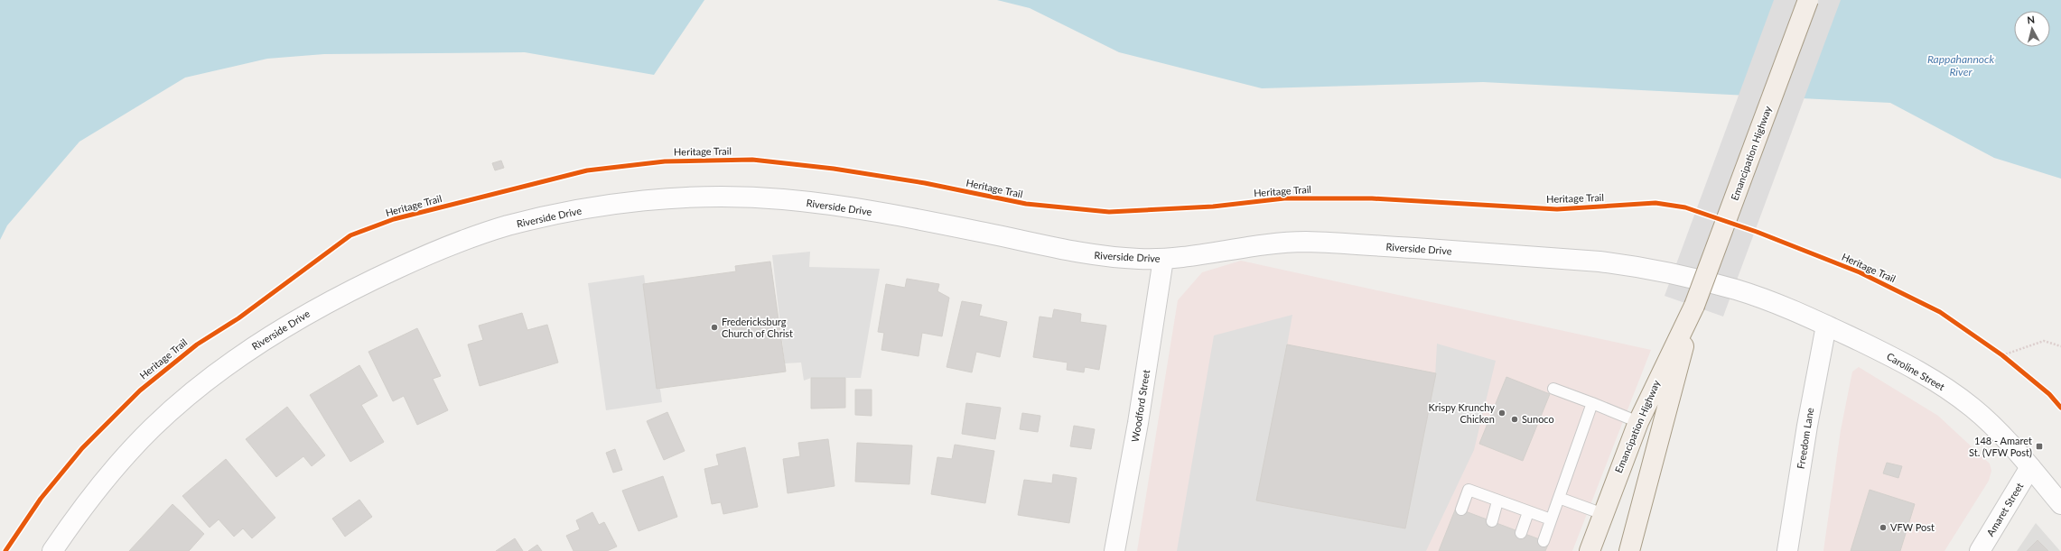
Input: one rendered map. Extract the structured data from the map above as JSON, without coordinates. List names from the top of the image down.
{
  "streets": {
    "main road": ["Emancipation Highway"],
    "street": [
      "Riverside Drive",
      "Caroline Street",
      "Woodford Street",
      "Freedom Lane",
      "Amaret Street"
    ],
    "cycle path": ["Heritage Trail"]
  },
  "crossings": [
    ["Riverside Drive", "Caroline Street"],
    ["Riverside Drive", "Woodford Street"],
    ["Caroline Street", "Freedom Lane"],
    ["Caroline Street", "Amaret Street"]
  ],
  "water": ["Rappahannock River"],
  "places": {
    "other": [
      "Fredericksburg Church of Christ",
      "Krispy Krunchy Chicken",
      "Sunoco",
      "VFW Post"
    ],
    "transit": ["148 - Amaret St. (VFW Post)"]
  },
  "north": "top"
}
